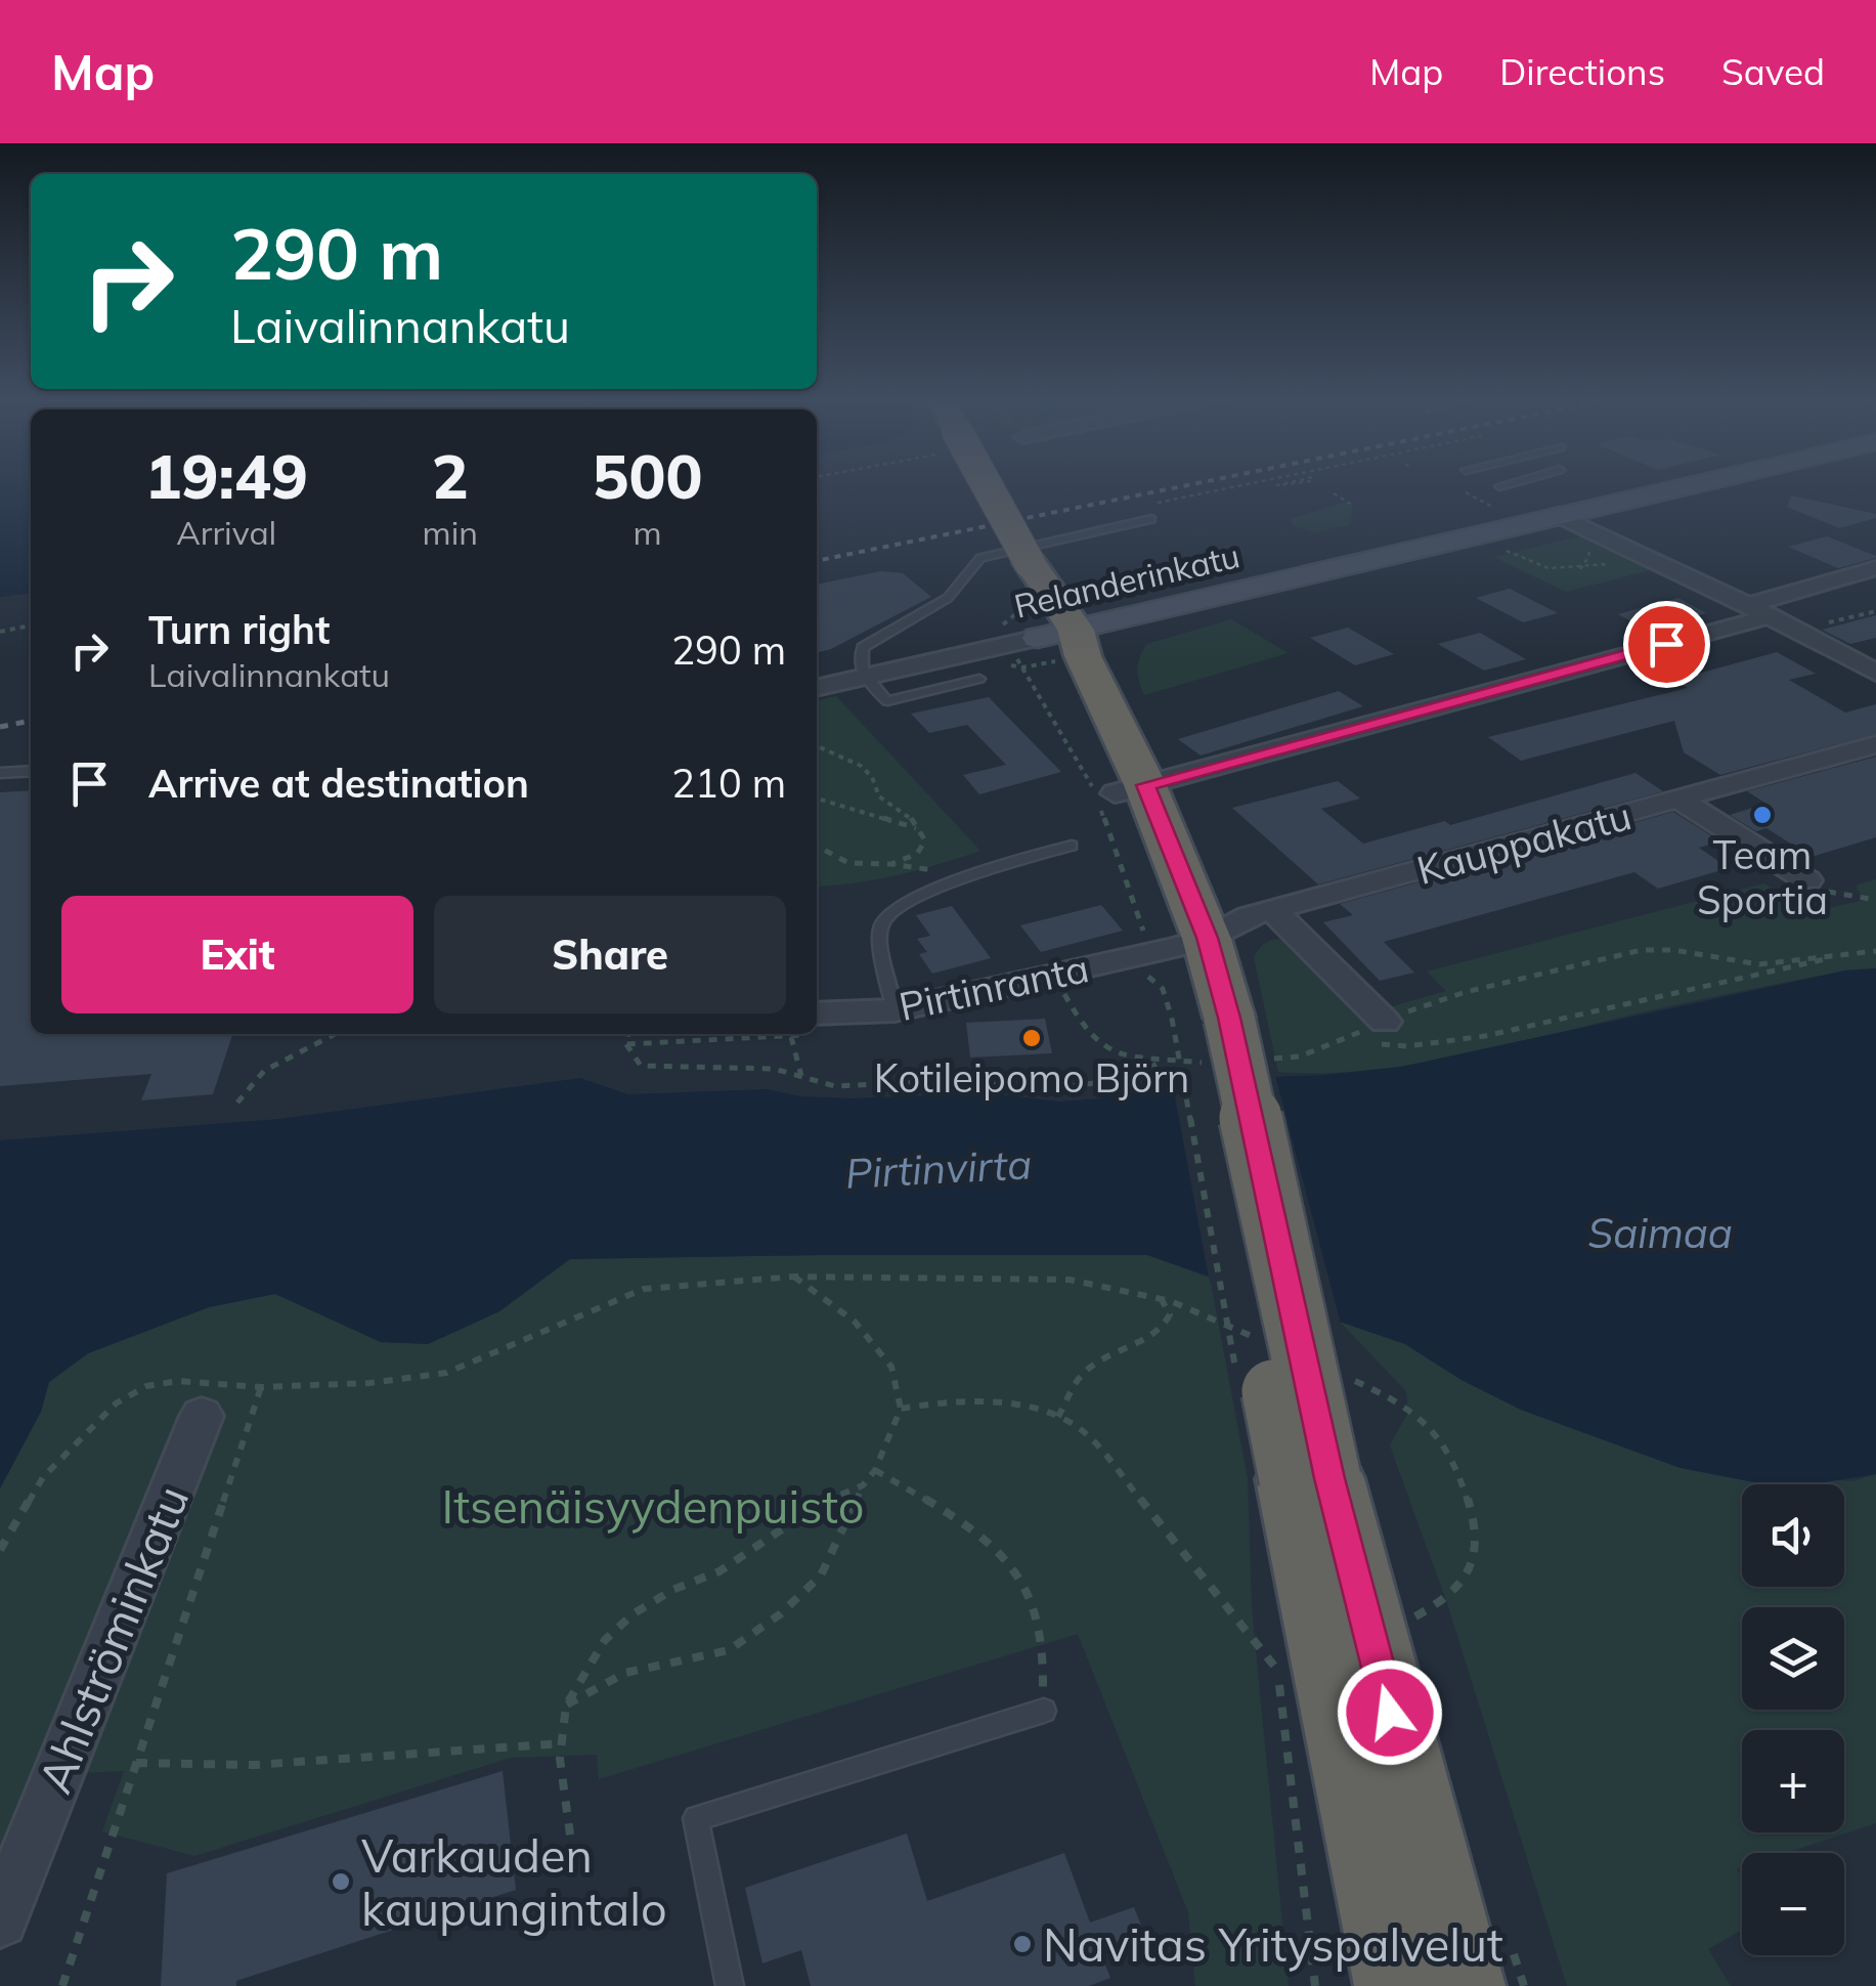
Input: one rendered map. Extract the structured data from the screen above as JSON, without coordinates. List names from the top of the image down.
{
  "streets": {
    "main road": ["Relanderinkatu"],
    "street": ["Kauppakatu", "Pirtinranta", "Ahlströminkatu"]
  },
  "crossings": [
    ["Kauppakatu", "Pirtinranta"]
  ],
  "water": ["Pirtinvirta", "Saimaa"],
  "parks": ["Itsenäisyydenpuisto"],
  "places": [
    "Team Sportia",
    "Kotileipomo Björn",
    "Varkauden kaupungintalo",
    "Navitas Yrityspalvelut"
  ],
  "page": {
    "header": "Map",
    "nav": ["Map", "Directions", "Saved"],
    "turn": ["290 m", "Laivalinnankatu"],
    "eta": [
      "19:49",
      "Arrival",
      "2",
      "min",
      "500",
      "m"
    ],
    "list": [
      {
        "name": "Turn right",
        "note": "Laivalinnankatu",
        "value": "290 m"
      },
      {
        "name": "Arrive at destination",
        "value": "210 m"
      }
    ],
    "buttons": ["Exit", "Share"],
    "map_buttons": ["+", "−"]
  }
}
